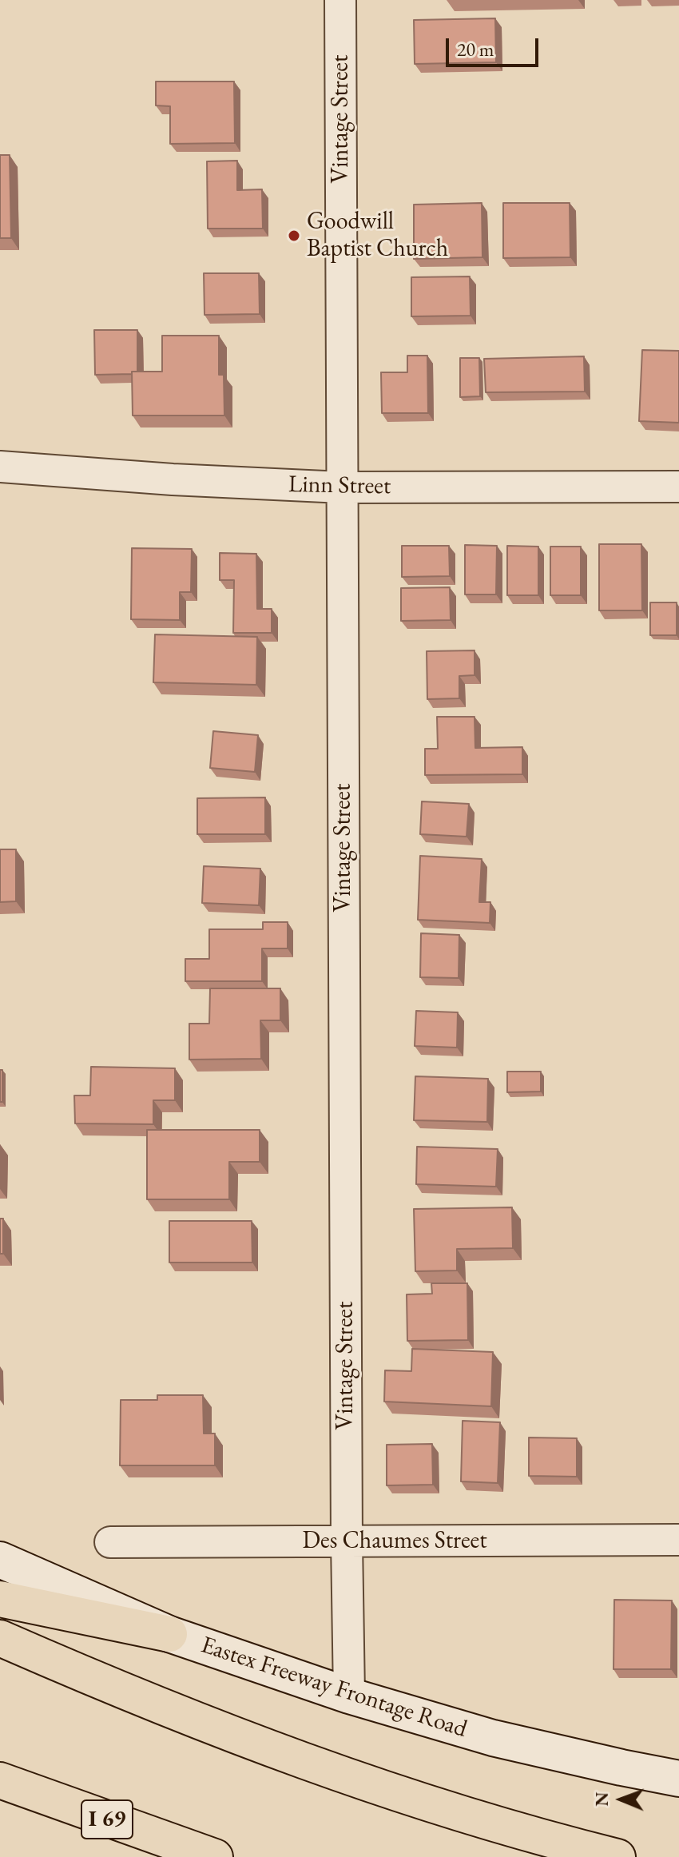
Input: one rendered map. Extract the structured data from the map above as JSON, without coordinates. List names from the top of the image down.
{
  "streets": {
    "highway": ["I 69"],
    "main road": ["Eastex Freeway Frontage Road"],
    "street": ["Vintage Street", "Linn Street", "Des Chaumes Street"]
  },
  "crossings": [
    ["Vintage Street", "Linn Street"],
    ["Vintage Street", "Des Chaumes Street"],
    ["Vintage Street", "Eastex Freeway Frontage Road"]
  ],
  "places": ["Goodwill Baptist Church"],
  "scale_bar": "20 m",
  "north": "left"
}
